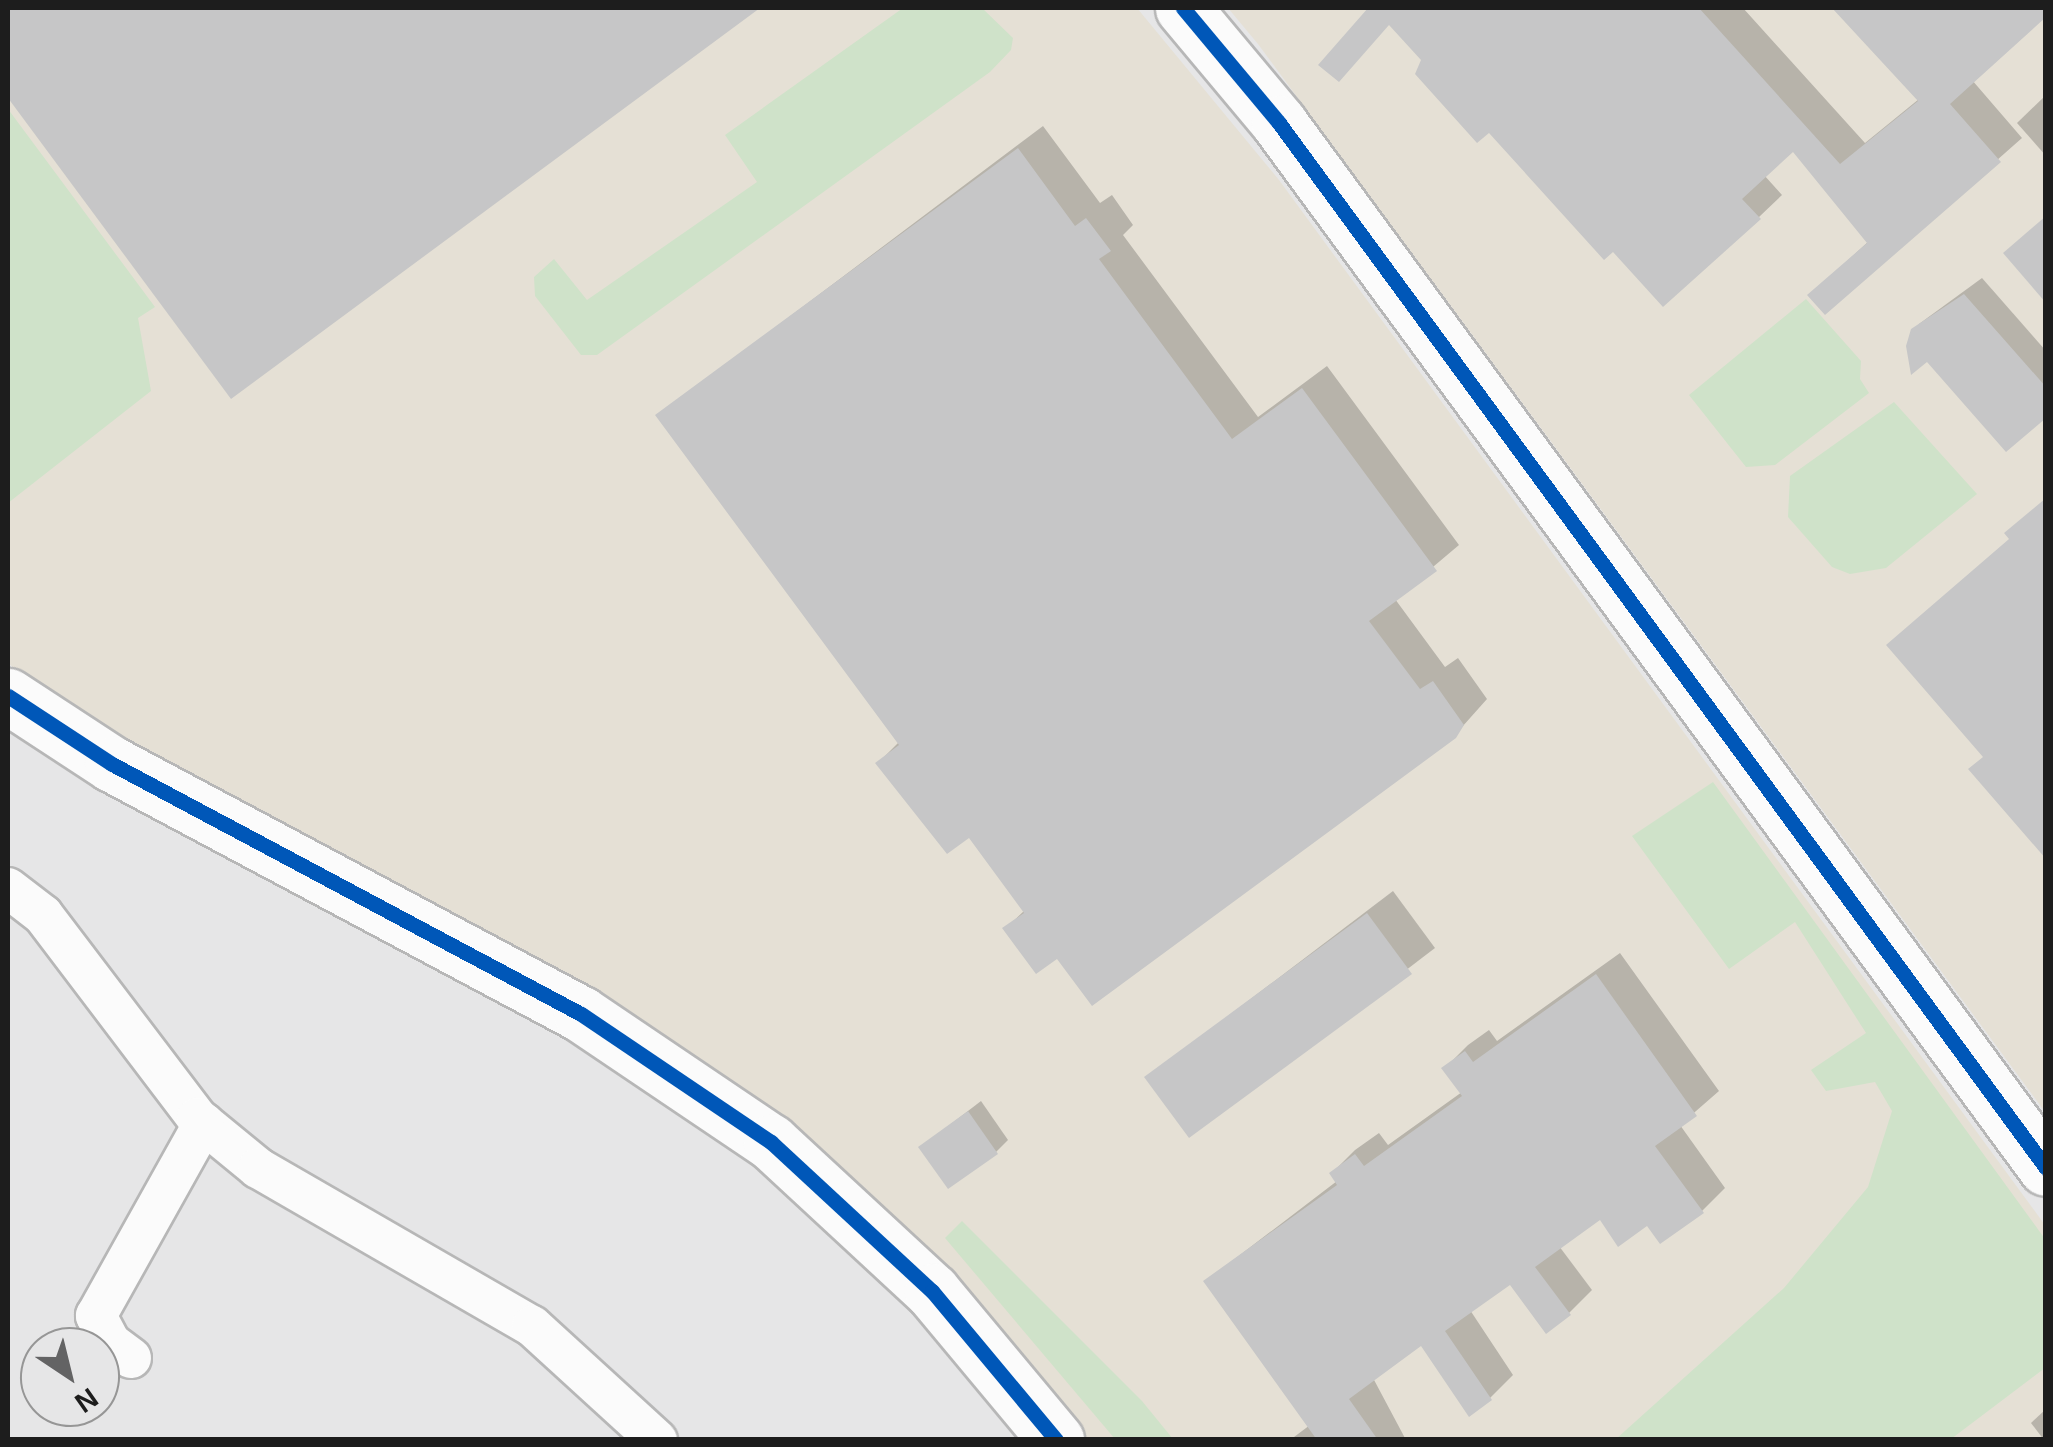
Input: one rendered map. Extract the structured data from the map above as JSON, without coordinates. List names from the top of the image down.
{
  "north": "bottom right"
}
